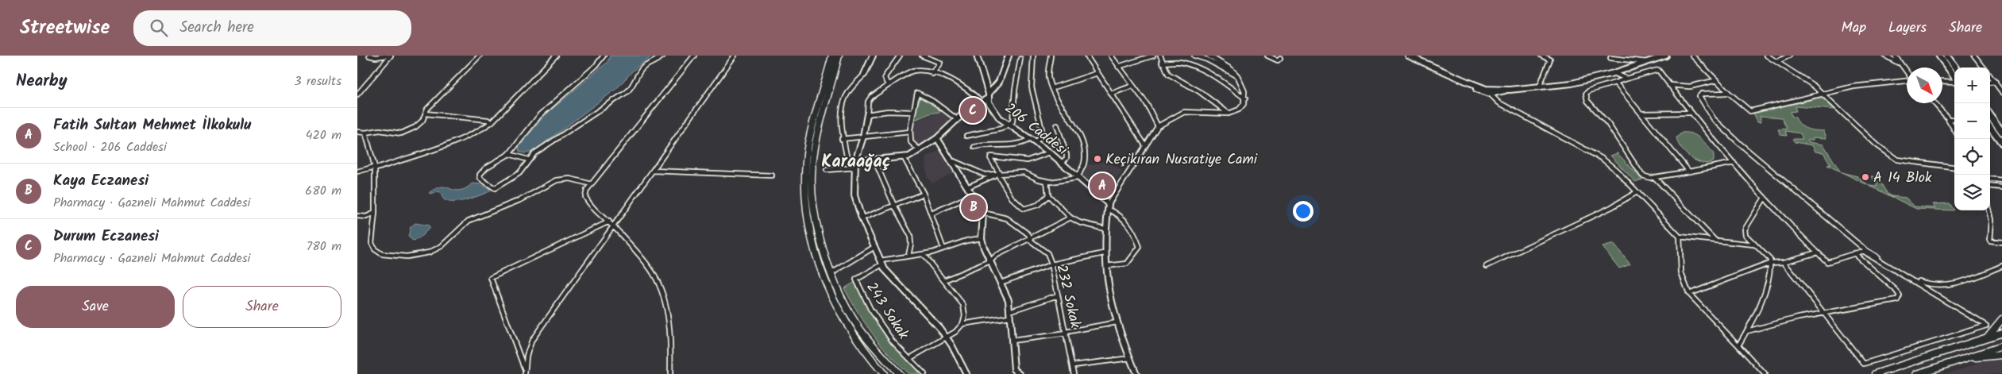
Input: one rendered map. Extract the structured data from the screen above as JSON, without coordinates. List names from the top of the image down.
{
  "streets": {
    "street": ["206 Caddesi", "232 Sokak", "243 Sokak"]
  },
  "districts": ["Karaağaç"],
  "places": ["Keçikıran Nusratiye Cami", "A 14 Blok"],
  "north": "bottom right",
  "page": {
    "header": "Streetwise",
    "search": "Search here",
    "nav": ["Map", "Layers", "Share"],
    "heading": ["Nearby", "3 results"],
    "map_buttons": ["+", "−"],
    "pins": ["C", "A", "B"],
    "list": [
      {
        "mark": "A",
        "name": "Fatih Sultan Mehmet İlkokulu",
        "note": "School · 206 Caddesi",
        "value": "420 m"
      },
      {
        "mark": "B",
        "name": "Kaya Eczanesi",
        "note": "Pharmacy · Gazneli Mahmut Caddesi",
        "value": "680 m"
      },
      {
        "mark": "C",
        "name": "Durum Eczanesi",
        "note": "Pharmacy · Gazneli Mahmut Caddesi",
        "value": "780 m"
      }
    ],
    "buttons": ["Save", "Share"]
  }
}
